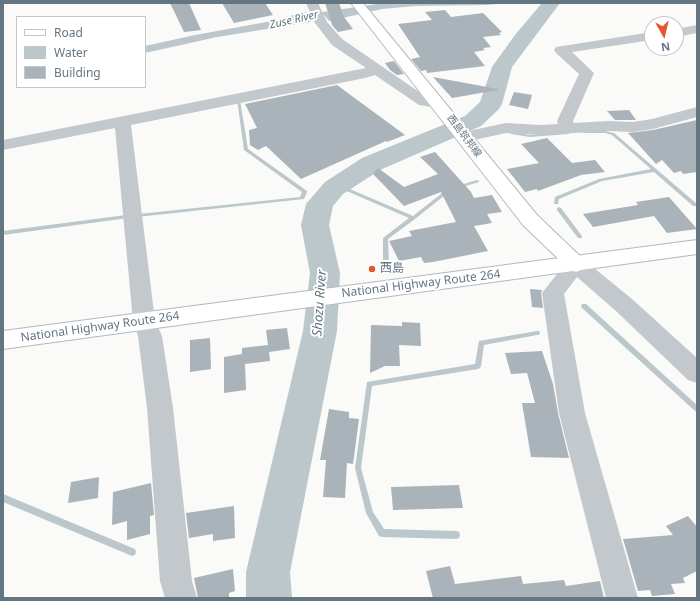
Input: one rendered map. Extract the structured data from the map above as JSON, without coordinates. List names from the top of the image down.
{
  "streets": {
    "main road": ["西島筑邦線", "National Highway Route 264"]
  },
  "crossings": [
    ["西島筑邦線", "National Highway Route 264"]
  ],
  "water": ["Zuse River", "Shozu River"],
  "places": ["西島"],
  "legend": ["Road", "Water", "Building"],
  "north": "bottom"
}
